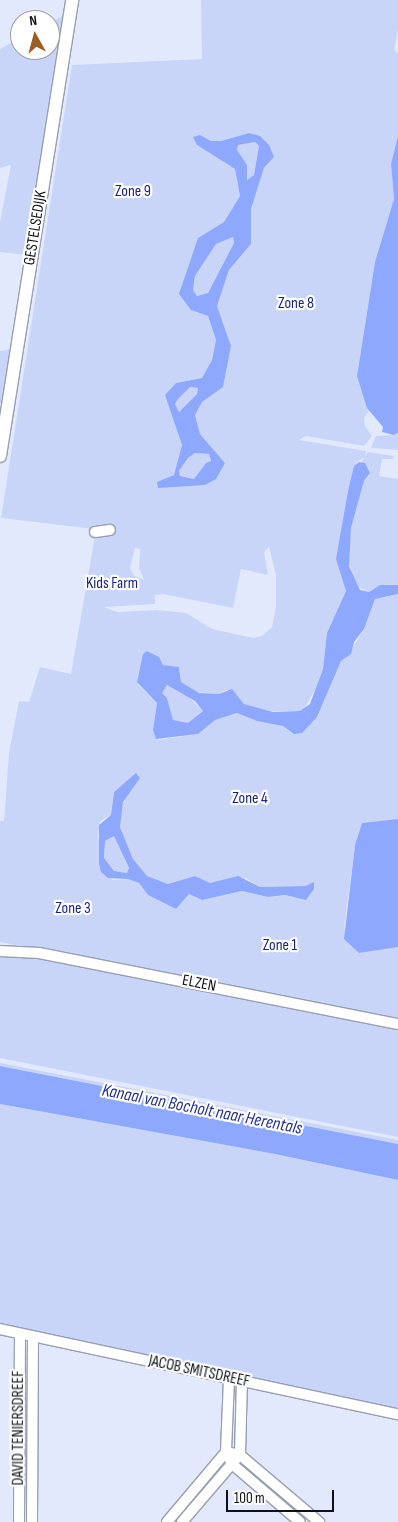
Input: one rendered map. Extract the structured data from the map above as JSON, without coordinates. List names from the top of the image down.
{
  "streets": {
    "main road": ["GESTELSEDIJK"],
    "street": ["ELZEN", "JACOB SMITSDREEF", "DAVID TENIERSDREEF"]
  },
  "crossings": [
    ["JACOB SMITSDREEF", "DAVID TENIERSDREEF"]
  ],
  "water": ["Kanaal van Bocholt naar Herentals"],
  "parks": [
    "Zone 9",
    "Zone 8",
    "Kids Farm",
    "Zone 4",
    "Zone 3",
    "Zone 1"
  ],
  "scale_bar": "100 m",
  "north": "top"
}
